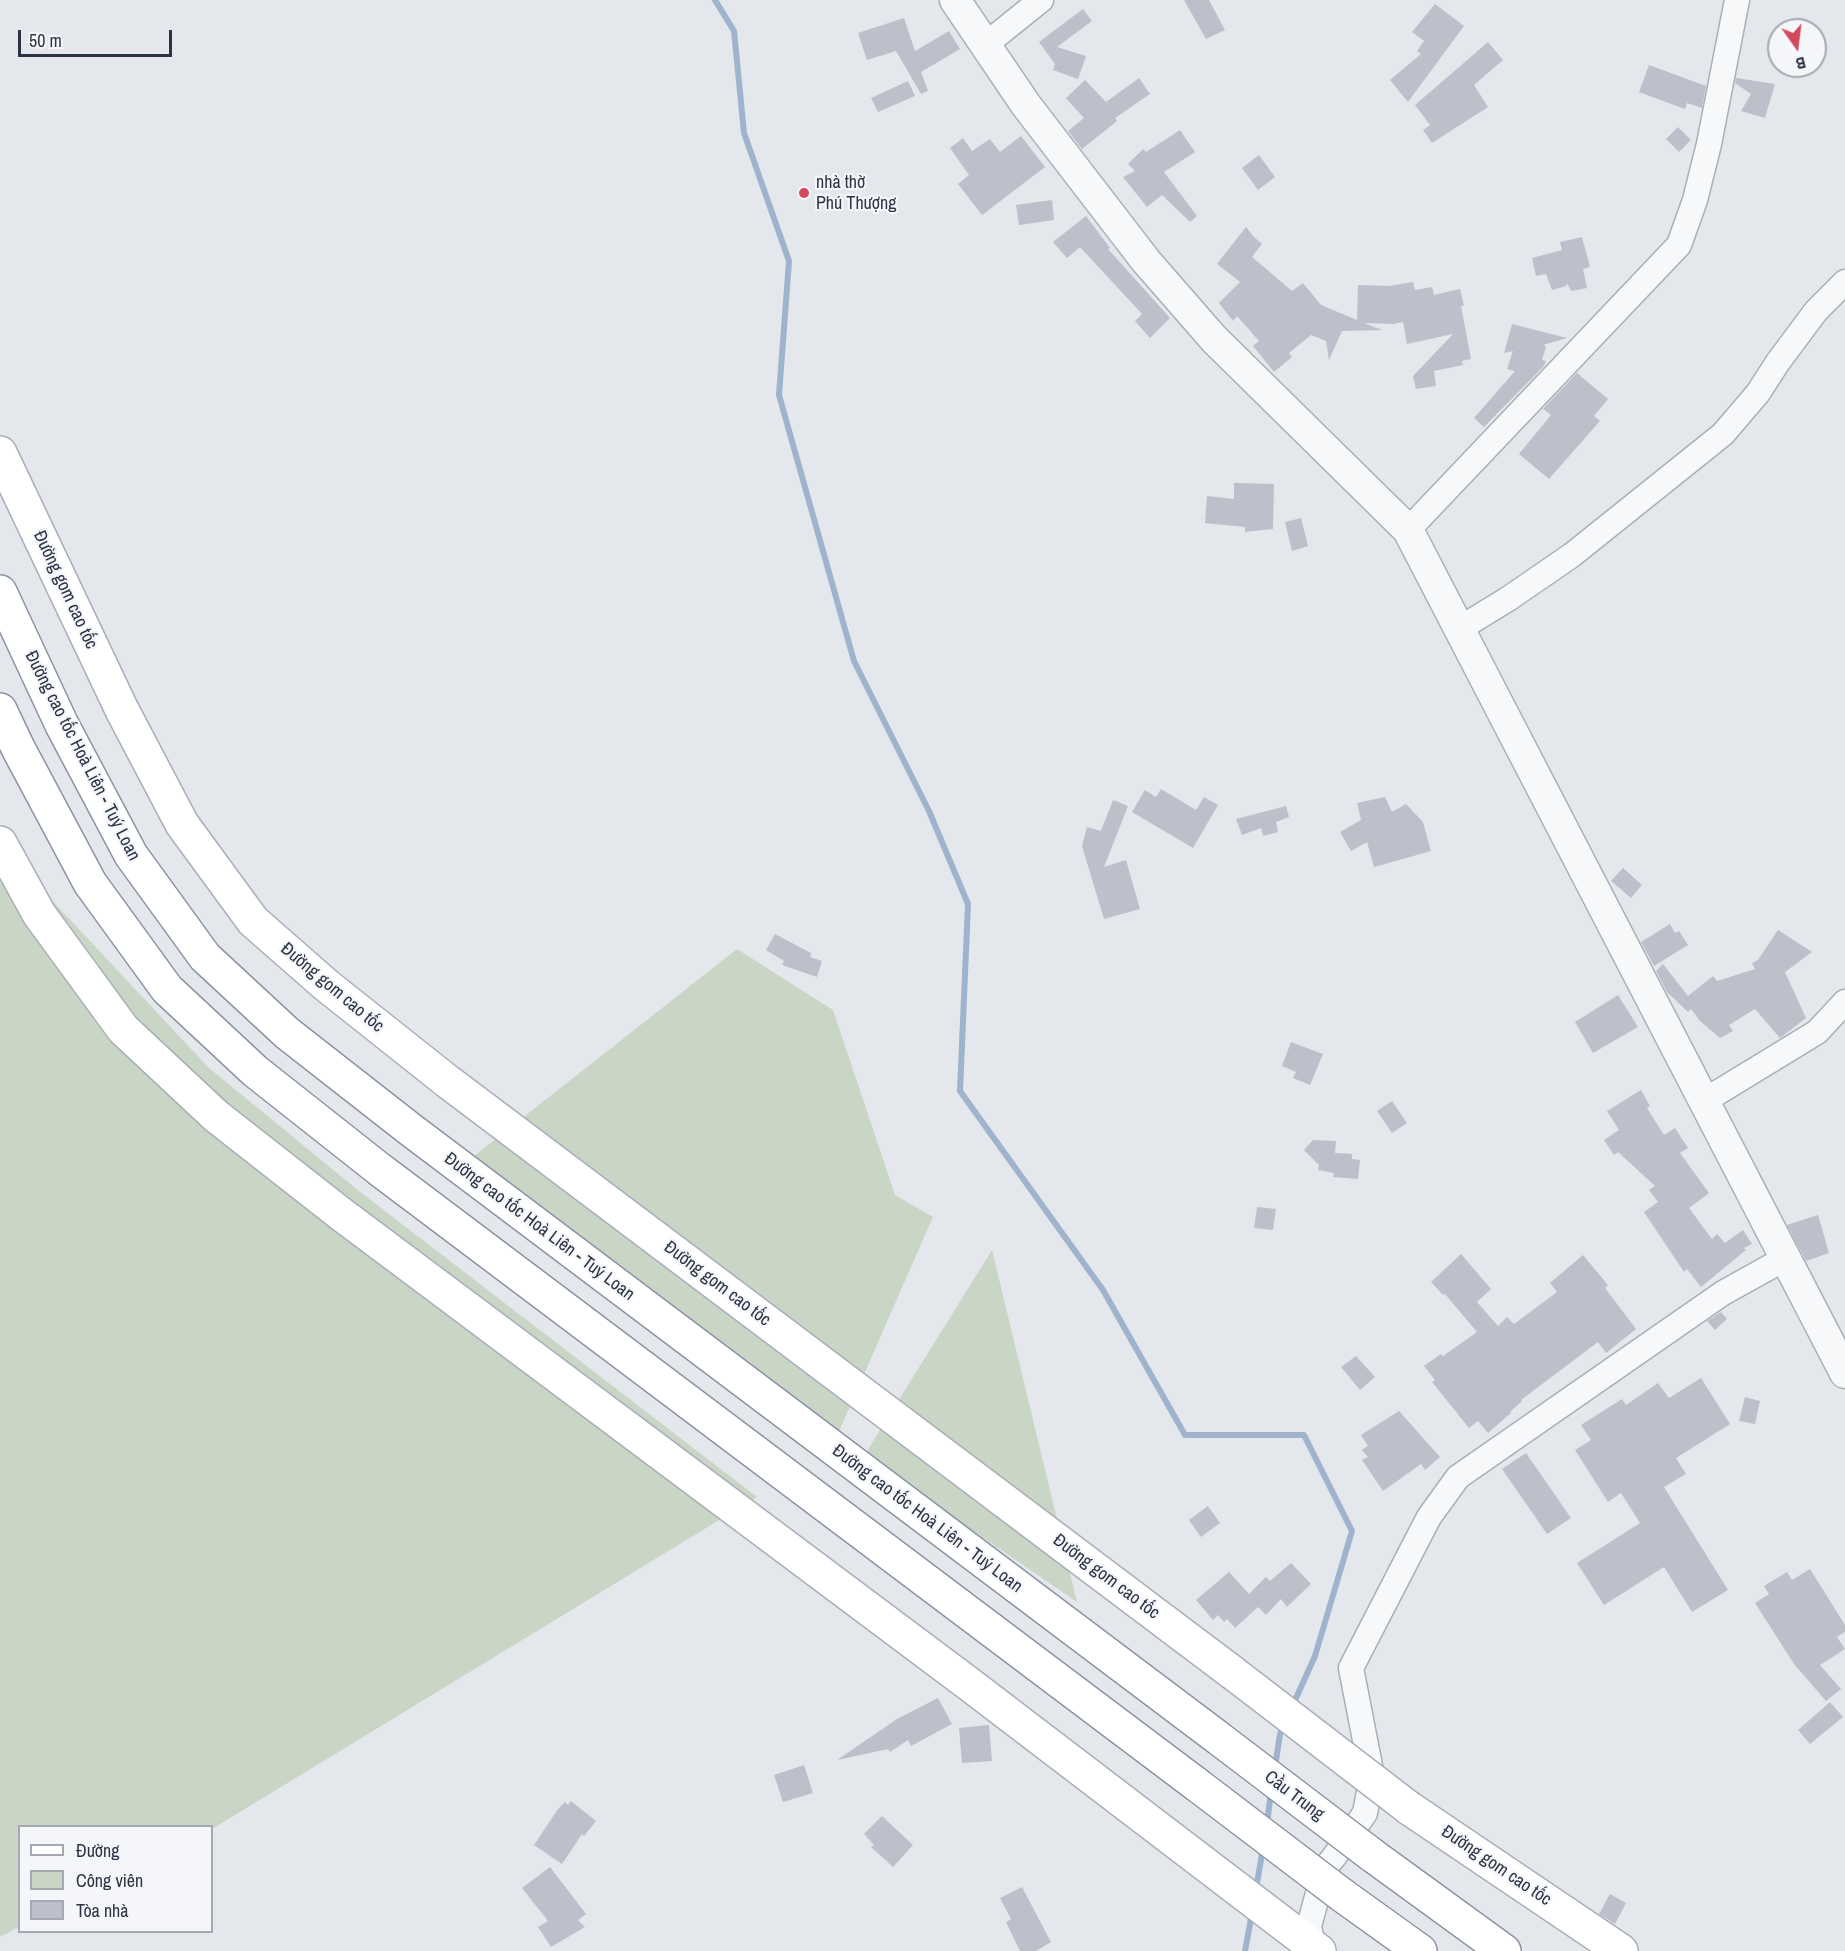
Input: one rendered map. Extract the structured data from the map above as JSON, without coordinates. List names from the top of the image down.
{
  "streets": {
    "main road": ["Đường gom cao tốc", "Đường cao tốc Hoà Liên - Tuý Loan", "Cầu Trung"]
  },
  "crossings": [
    ["Đường cao tốc Hoà Liên - Tuý Loan", "Cầu Trung"]
  ],
  "places": ["nhà thờ Phú Thượng"],
  "legend": ["Đường", "Công viên", "Tòa nhà"],
  "scale_bar": "50 m",
  "north": "bottom"
}
